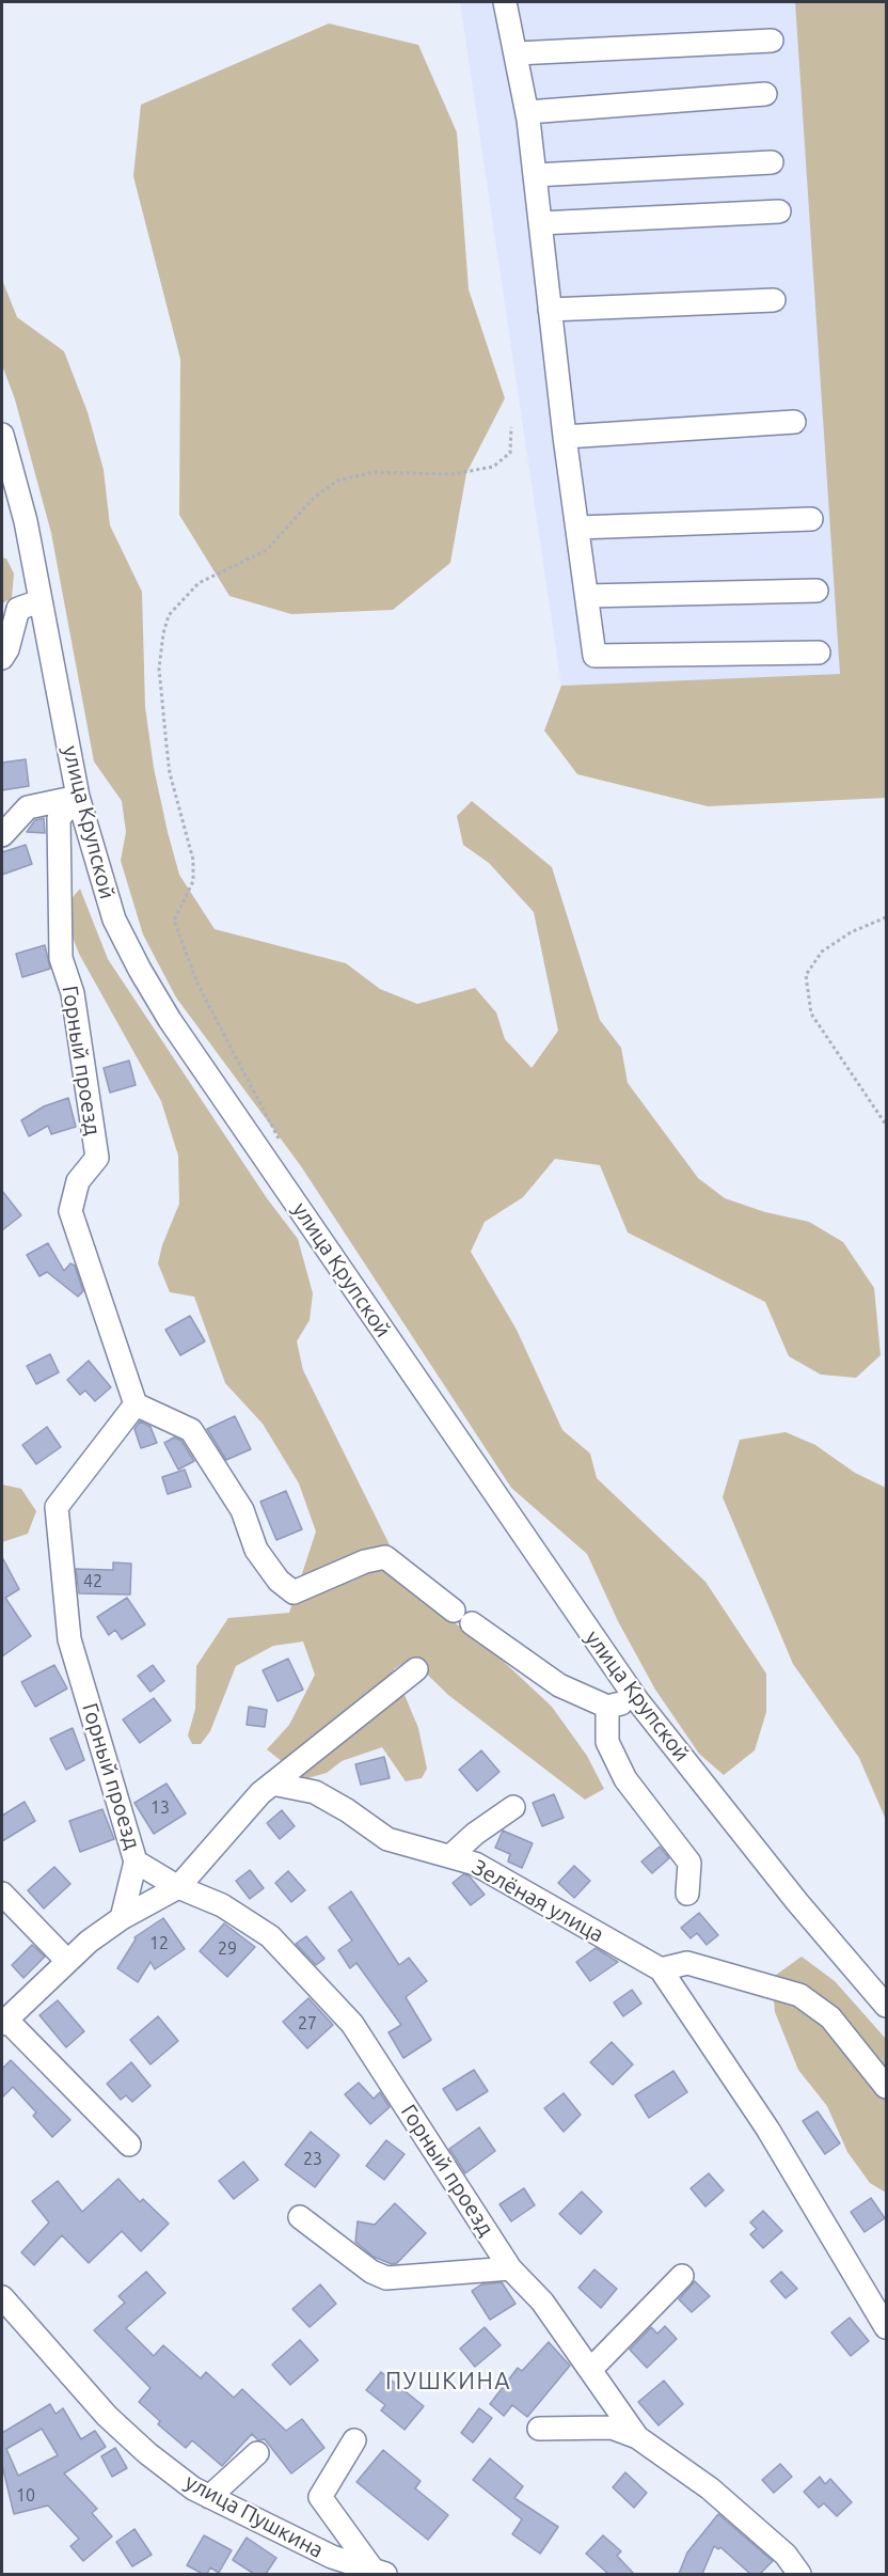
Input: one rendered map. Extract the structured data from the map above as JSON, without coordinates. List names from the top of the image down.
{
  "streets": {
    "street": [
      "улица Крупской",
      "Горный проезд",
      "Зелёная улица",
      "улица Пушкина"
    ]
  },
  "crossings": [
    ["улица Крупской", "Горный проезд"]
  ],
  "districts": ["ПУШКИНА"],
  "house_numbers": [
    "42",
    "13",
    "12",
    "29",
    "27",
    "23",
    "10"
  ]
}
